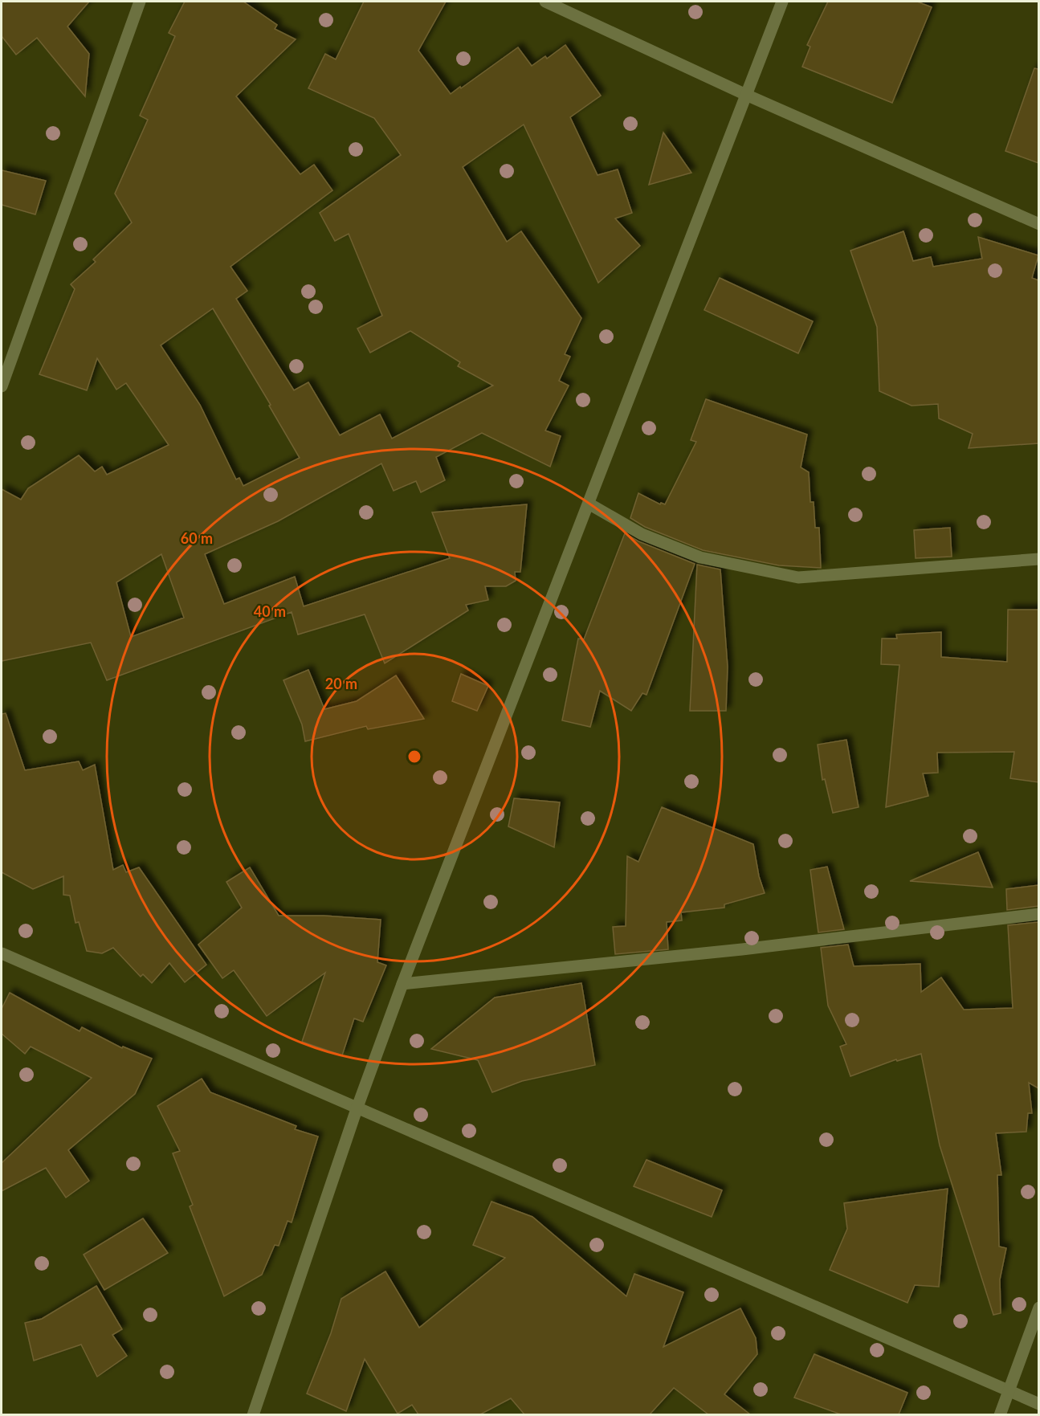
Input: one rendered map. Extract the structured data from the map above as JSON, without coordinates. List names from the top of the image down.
{
  "rings": ["60 m", "40 m", "20 m"]
}
